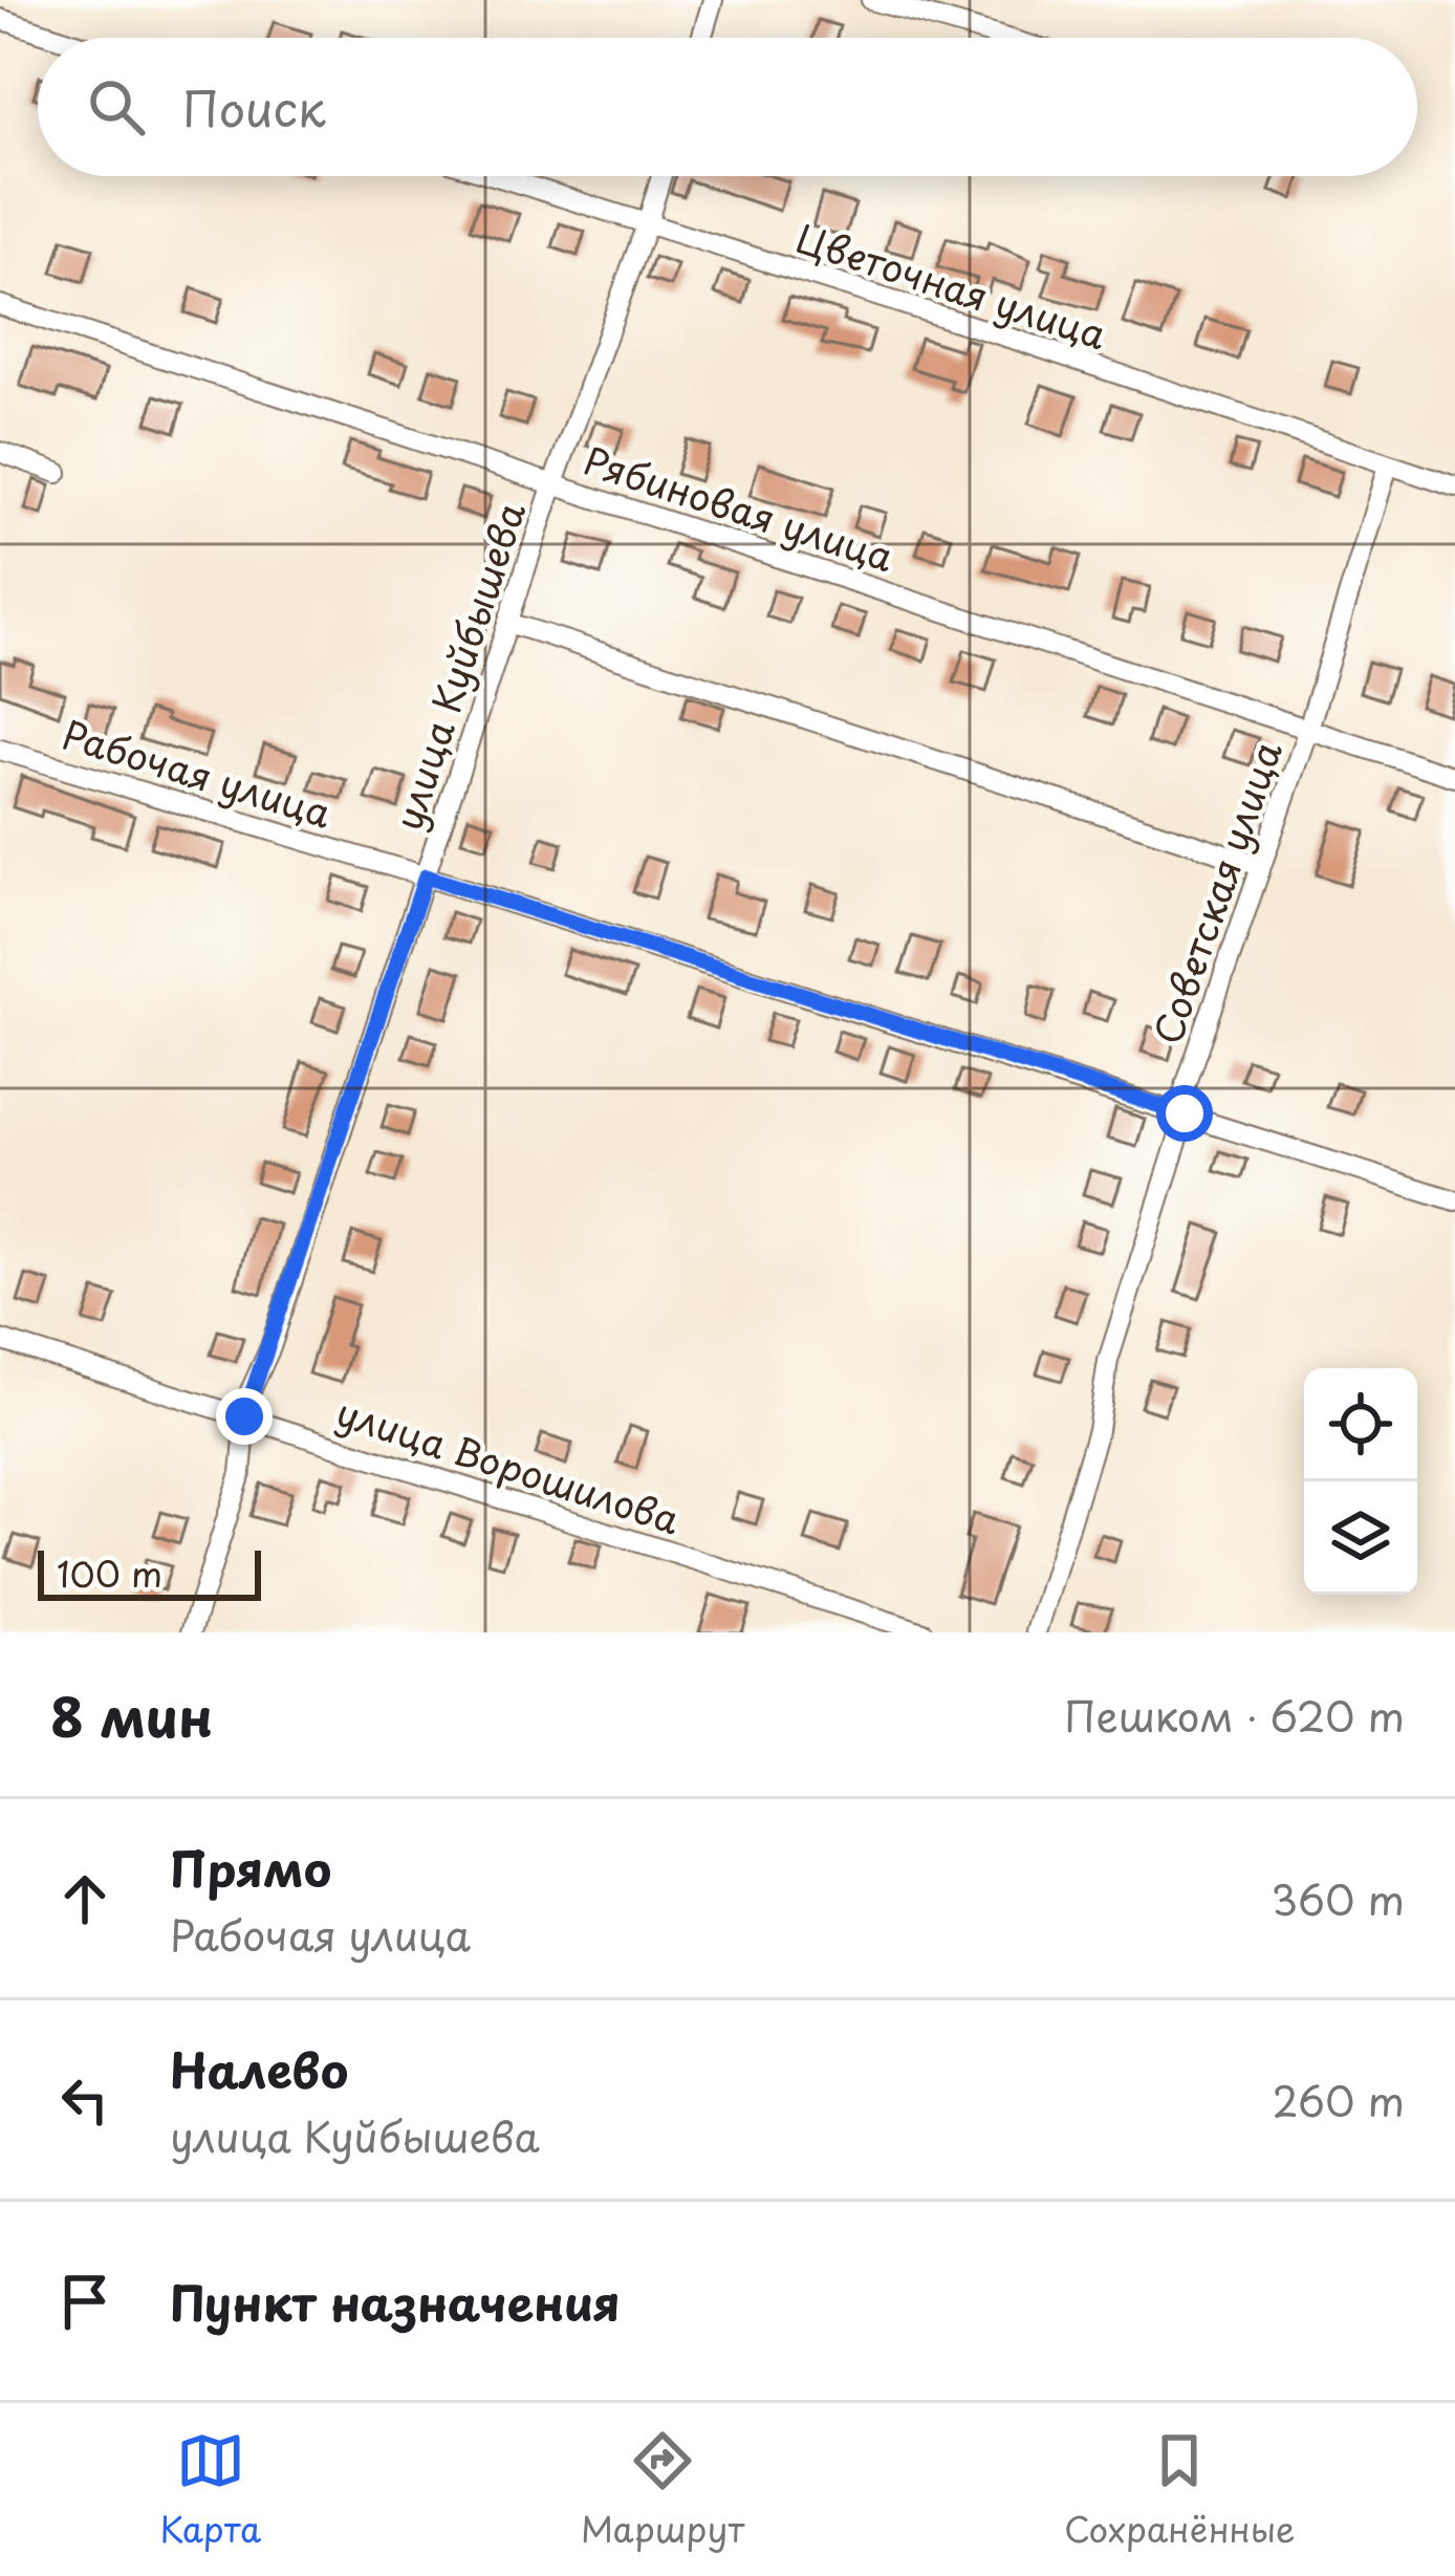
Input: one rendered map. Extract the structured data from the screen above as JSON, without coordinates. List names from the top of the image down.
{
  "streets": {
    "street": [
      "Цветочная улица",
      "Рябиновая улица",
      "улица Куйбышева",
      "Рабочая улица",
      "Советская улица",
      "улица Ворошилова"
    ]
  },
  "crossings": [
    ["Цветочная улица", "улица Куйбышева"],
    ["Цветочная улица", "Советская улица"],
    ["Рябиновая улица", "улица Куйбышева"],
    ["Рябиновая улица", "Советская улица"],
    ["улица Куйбышева", "Рабочая улица"],
    ["улица Куйбышева", "улица Ворошилова"],
    ["Рабочая улица", "Советская улица"]
  ],
  "scale_bar": "100 m",
  "page": {
    "search": "Поиск",
    "scale": "100 m",
    "heading": ["8 мин", "Пешком · 620 m"],
    "list": [
      ["Прямо", "Рабочая улица", "360 m"],
      ["Налево", "улица Куйбышева", "260 m"],
      "Пункт назначения"
    ],
    "nav": ["Карта", "Маршрут", "Сохранённые"]
  }
}
